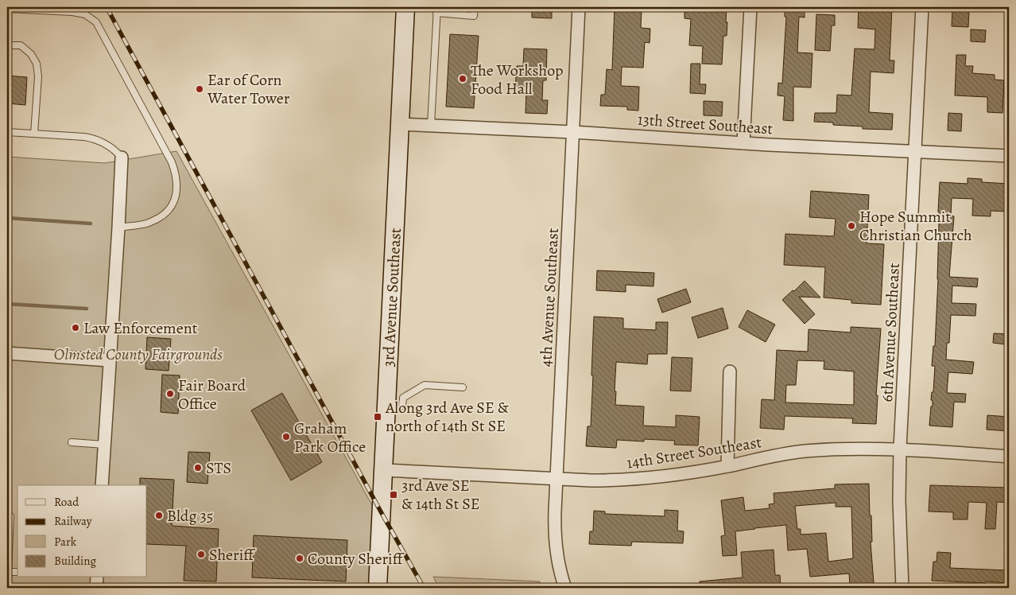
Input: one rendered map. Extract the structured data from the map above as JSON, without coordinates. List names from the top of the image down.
{
  "streets": {
    "main road": ["3rd Avenue Southeast"],
    "street": [
      "13th Street Southeast",
      "4th Avenue Southeast",
      "6th Avenue Southeast",
      "14th Street Southeast"
    ]
  },
  "crossings": [
    ["13th Street Southeast", "3rd Avenue Southeast"],
    ["13th Street Southeast", "4th Avenue Southeast"],
    ["13th Street Southeast", "6th Avenue Southeast"],
    ["3rd Avenue Southeast", "14th Street Southeast"],
    ["4th Avenue Southeast", "14th Street Southeast"],
    ["6th Avenue Southeast", "14th Street Southeast"]
  ],
  "parks": ["Olmsted County Fairgrounds"],
  "places": {
    "other": [
      "The Workshop Food Hall",
      "Ear of Corn Water Tower",
      "Hope Summit Christian Church",
      "Law Enforcement",
      "Fair Board Office",
      "Graham Park Office",
      "STS",
      "Bldg 35",
      "Sheriff",
      "County Sheriff"
    ],
    "transit": ["Along 3rd Ave SE & north of 14th St SE", "3rd Ave SE & 14th St SE"]
  },
  "legend": [
    "Road",
    "Railway",
    "Park",
    "Building"
  ]
}
